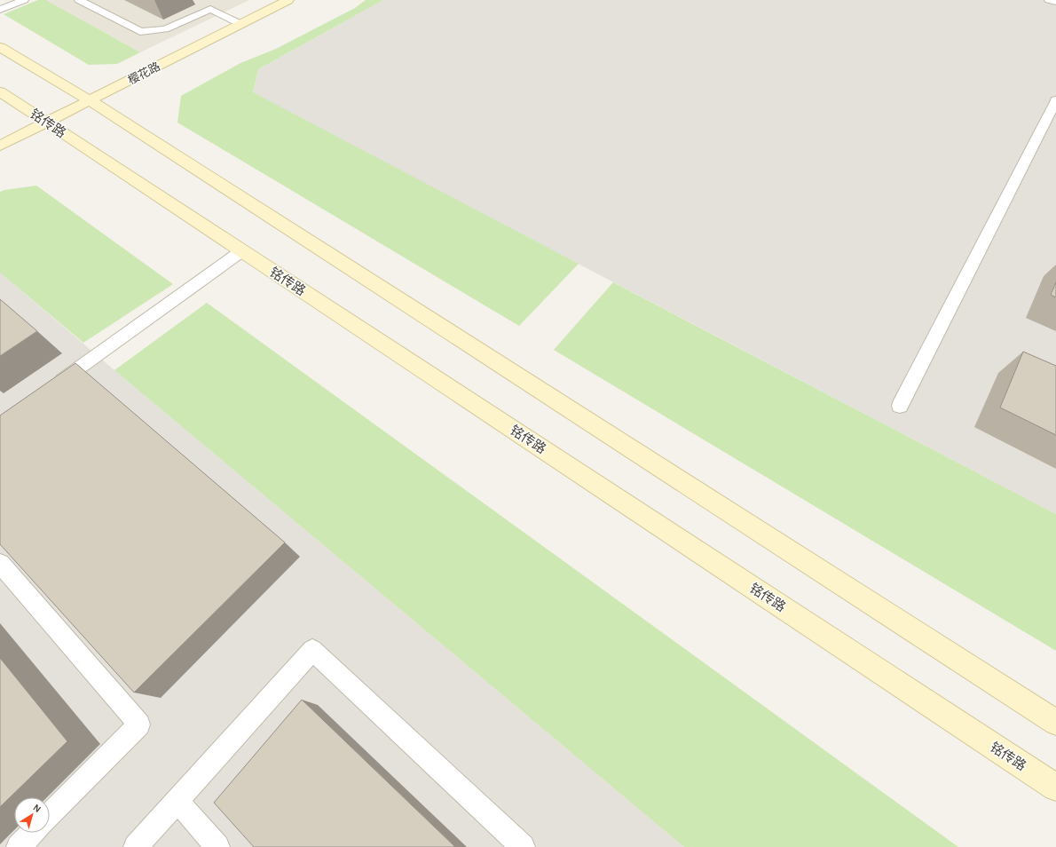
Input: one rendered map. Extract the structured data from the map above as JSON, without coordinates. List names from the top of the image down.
{
  "streets": {
    "main road": ["樱花路", "铭传路"]
  },
  "crossings": [
    ["樱花路", "铭传路"]
  ],
  "north": "top right"
}
